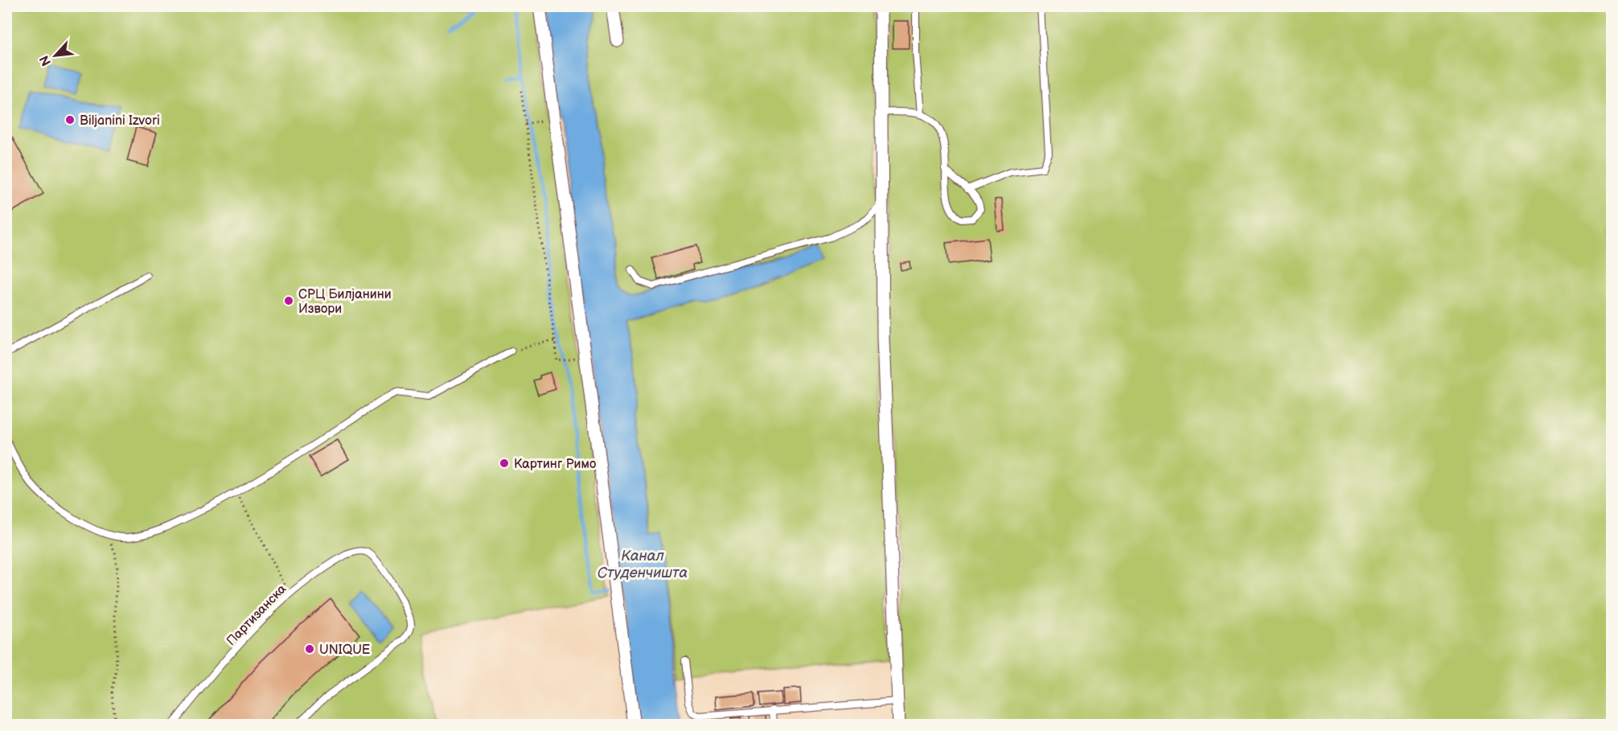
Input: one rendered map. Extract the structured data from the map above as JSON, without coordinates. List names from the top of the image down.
{
  "streets": {
    "lane": ["Партизанска"]
  },
  "water": ["Канал Студенчишта"],
  "places": [
    "Biljanini Izvori",
    "СРЦ Билјанини Извори",
    "Картинг Римо",
    "UNIQUE"
  ],
  "north": "bottom left"
}
